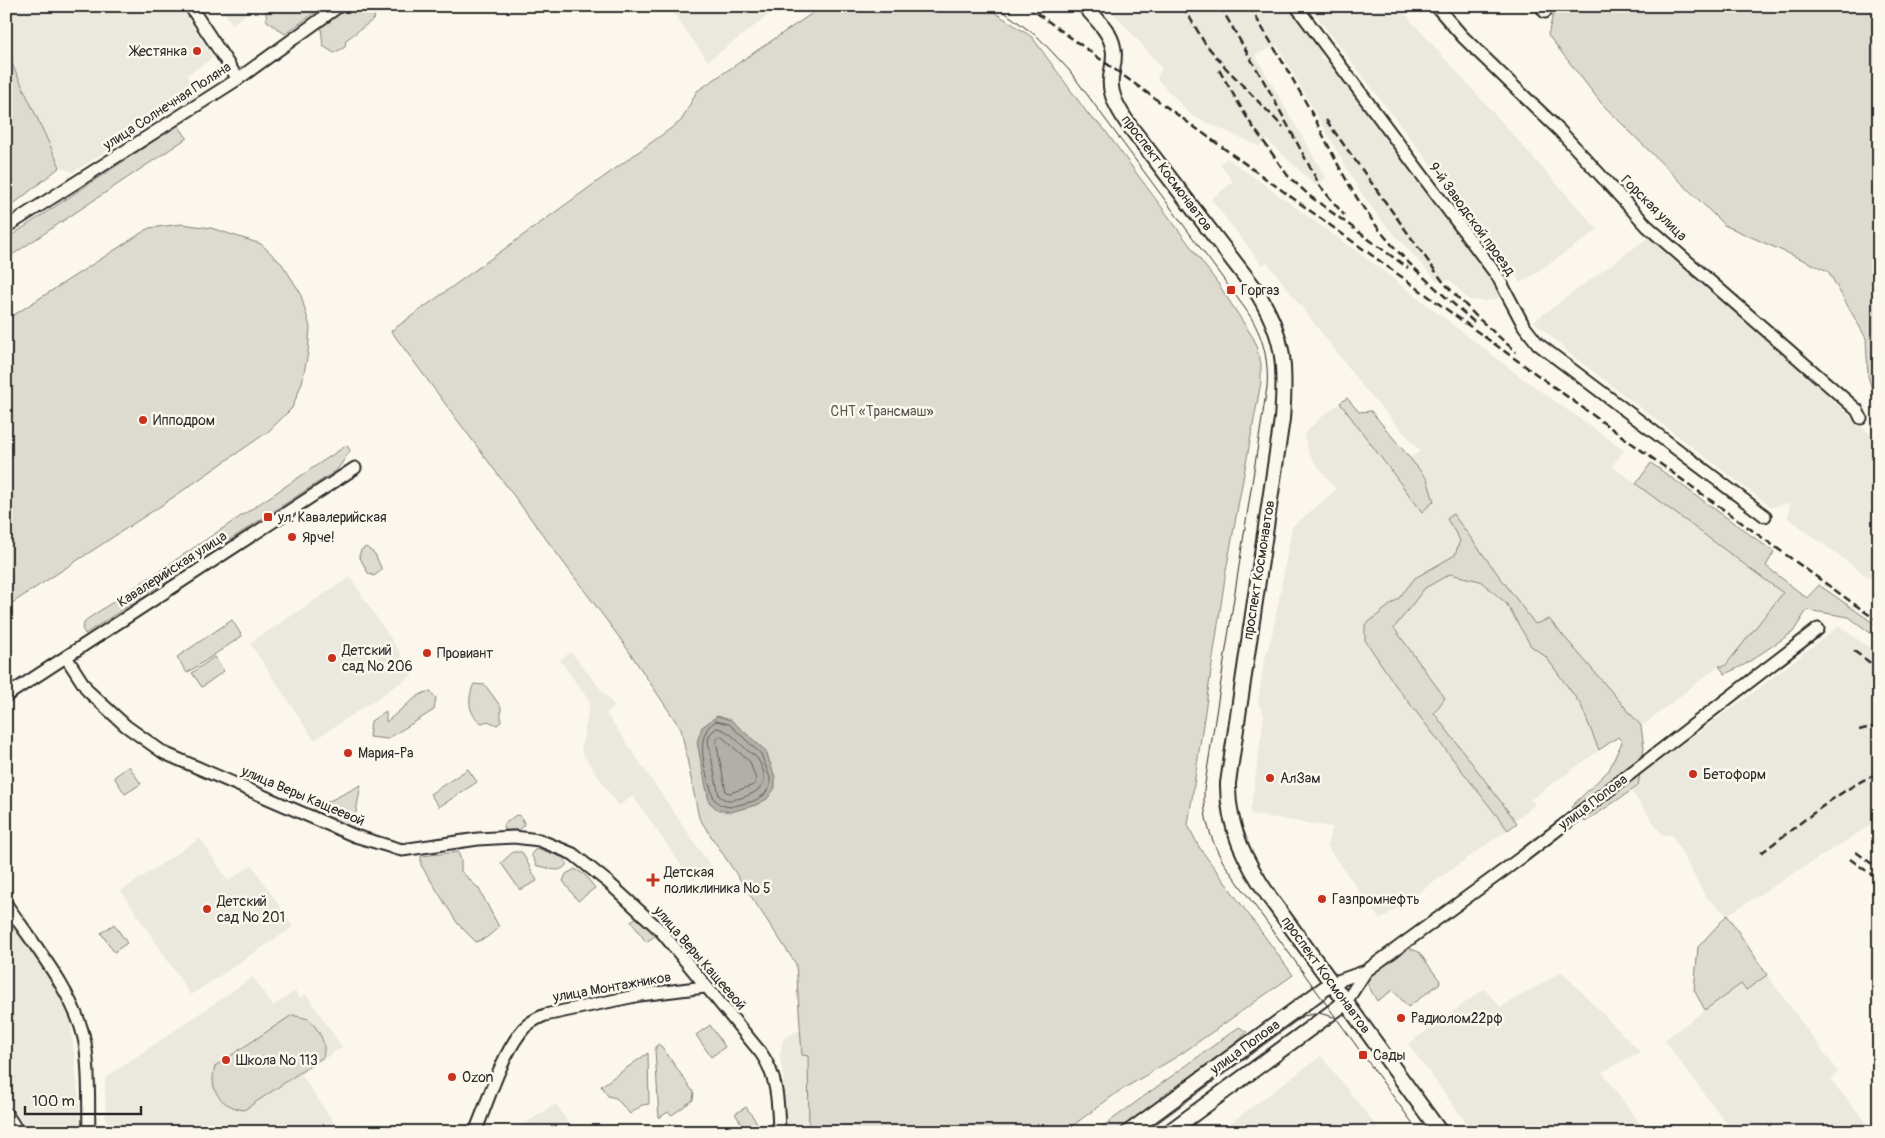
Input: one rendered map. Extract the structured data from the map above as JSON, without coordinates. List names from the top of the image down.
{
  "streets": {
    "main road": ["проспект Космонавтов", "улица Попова"],
    "street": [
      "улица Солнечная Поляна",
      "Горская улица",
      "9-й Заводской проезд",
      "Кавалерийская улица",
      "улица Веры Кащеевой",
      "улица Монтажников"
    ]
  },
  "crossings": [
    ["проспект Космонавтов", "улица Попова"],
    ["Кавалерийская улица", "улица Веры Кащеевой"],
    ["улица Веры Кащеевой", "улица Монтажников"]
  ],
  "parks": ["СНТ «Трансмаш»"],
  "places": {
    "other": [
      "Жестянка",
      "Ипподром",
      "Ярче!",
      "Провиант",
      "Детский сад № 206",
      "Мария-Ра",
      "Бетоформ",
      "АлЗам",
      "Газпромнефть",
      "Детский сад № 201",
      "Радиолом22рф",
      "Школа № 113",
      "Ozon"
    ],
    "transit": ["Горгаз", "ул. Кавалерийская", "Сады"],
    "health": ["Детская поликлиника № 5"]
  },
  "scale_bar": "100 m"
}
